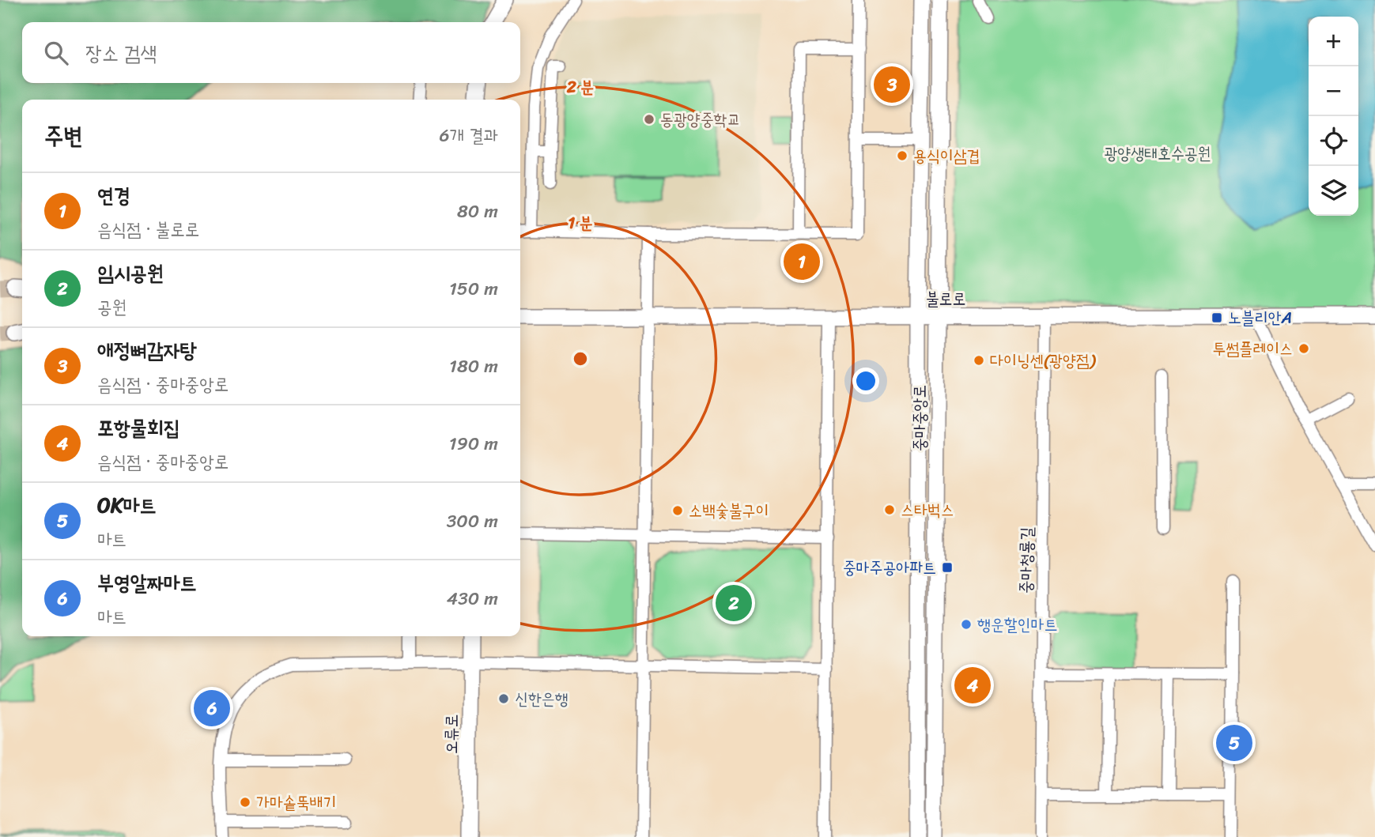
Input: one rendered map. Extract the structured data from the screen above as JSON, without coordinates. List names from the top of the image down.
{
  "streets": {
    "main road": ["불로로", "중마중앙로", "오류로"],
    "street": ["중마청룡길"]
  },
  "crossings": [
    ["불로로", "중마중앙로"],
    ["불로로", "중마청룡길"]
  ],
  "parks": ["광양생태호수공원"],
  "places": {
    "other": [
      "동광양중학교",
      "용식이삼겹",
      "투썸플레이스",
      "다이닝센(광양점)",
      "스타벅스",
      "소백숯불구이",
      "행운할인마트",
      "신한은행",
      "가마솥뚝배기"
    ],
    "transit": ["노블리안A", "중마주공아파트"]
  },
  "page": {
    "map_buttons": ["+", "−"],
    "search": "장소 검색",
    "pins": [
      "3",
      "1",
      "2",
      "4",
      "6",
      "5"
    ],
    "heading": ["주변", "6개 결과"],
    "list": [
      {
        "mark": "1",
        "name": "연경",
        "note": "음식점 · 불로로",
        "value": "80 m"
      },
      {
        "mark": "2",
        "name": "임시공원",
        "note": "공원",
        "value": "150 m"
      },
      {
        "mark": "3",
        "name": "애정뼈감자탕",
        "note": "음식점 · 중마중앙로",
        "value": "180 m"
      },
      {
        "mark": "4",
        "name": "포항물회집",
        "note": "음식점 · 중마중앙로",
        "value": "190 m"
      },
      {
        "mark": "5",
        "name": "OK마트",
        "note": "마트",
        "value": "300 m"
      },
      {
        "mark": "6",
        "name": "부영알짜마트",
        "note": "마트",
        "value": "430 m"
      }
    ]
  },
  "rings": ["2 분", "1 분"]
}
